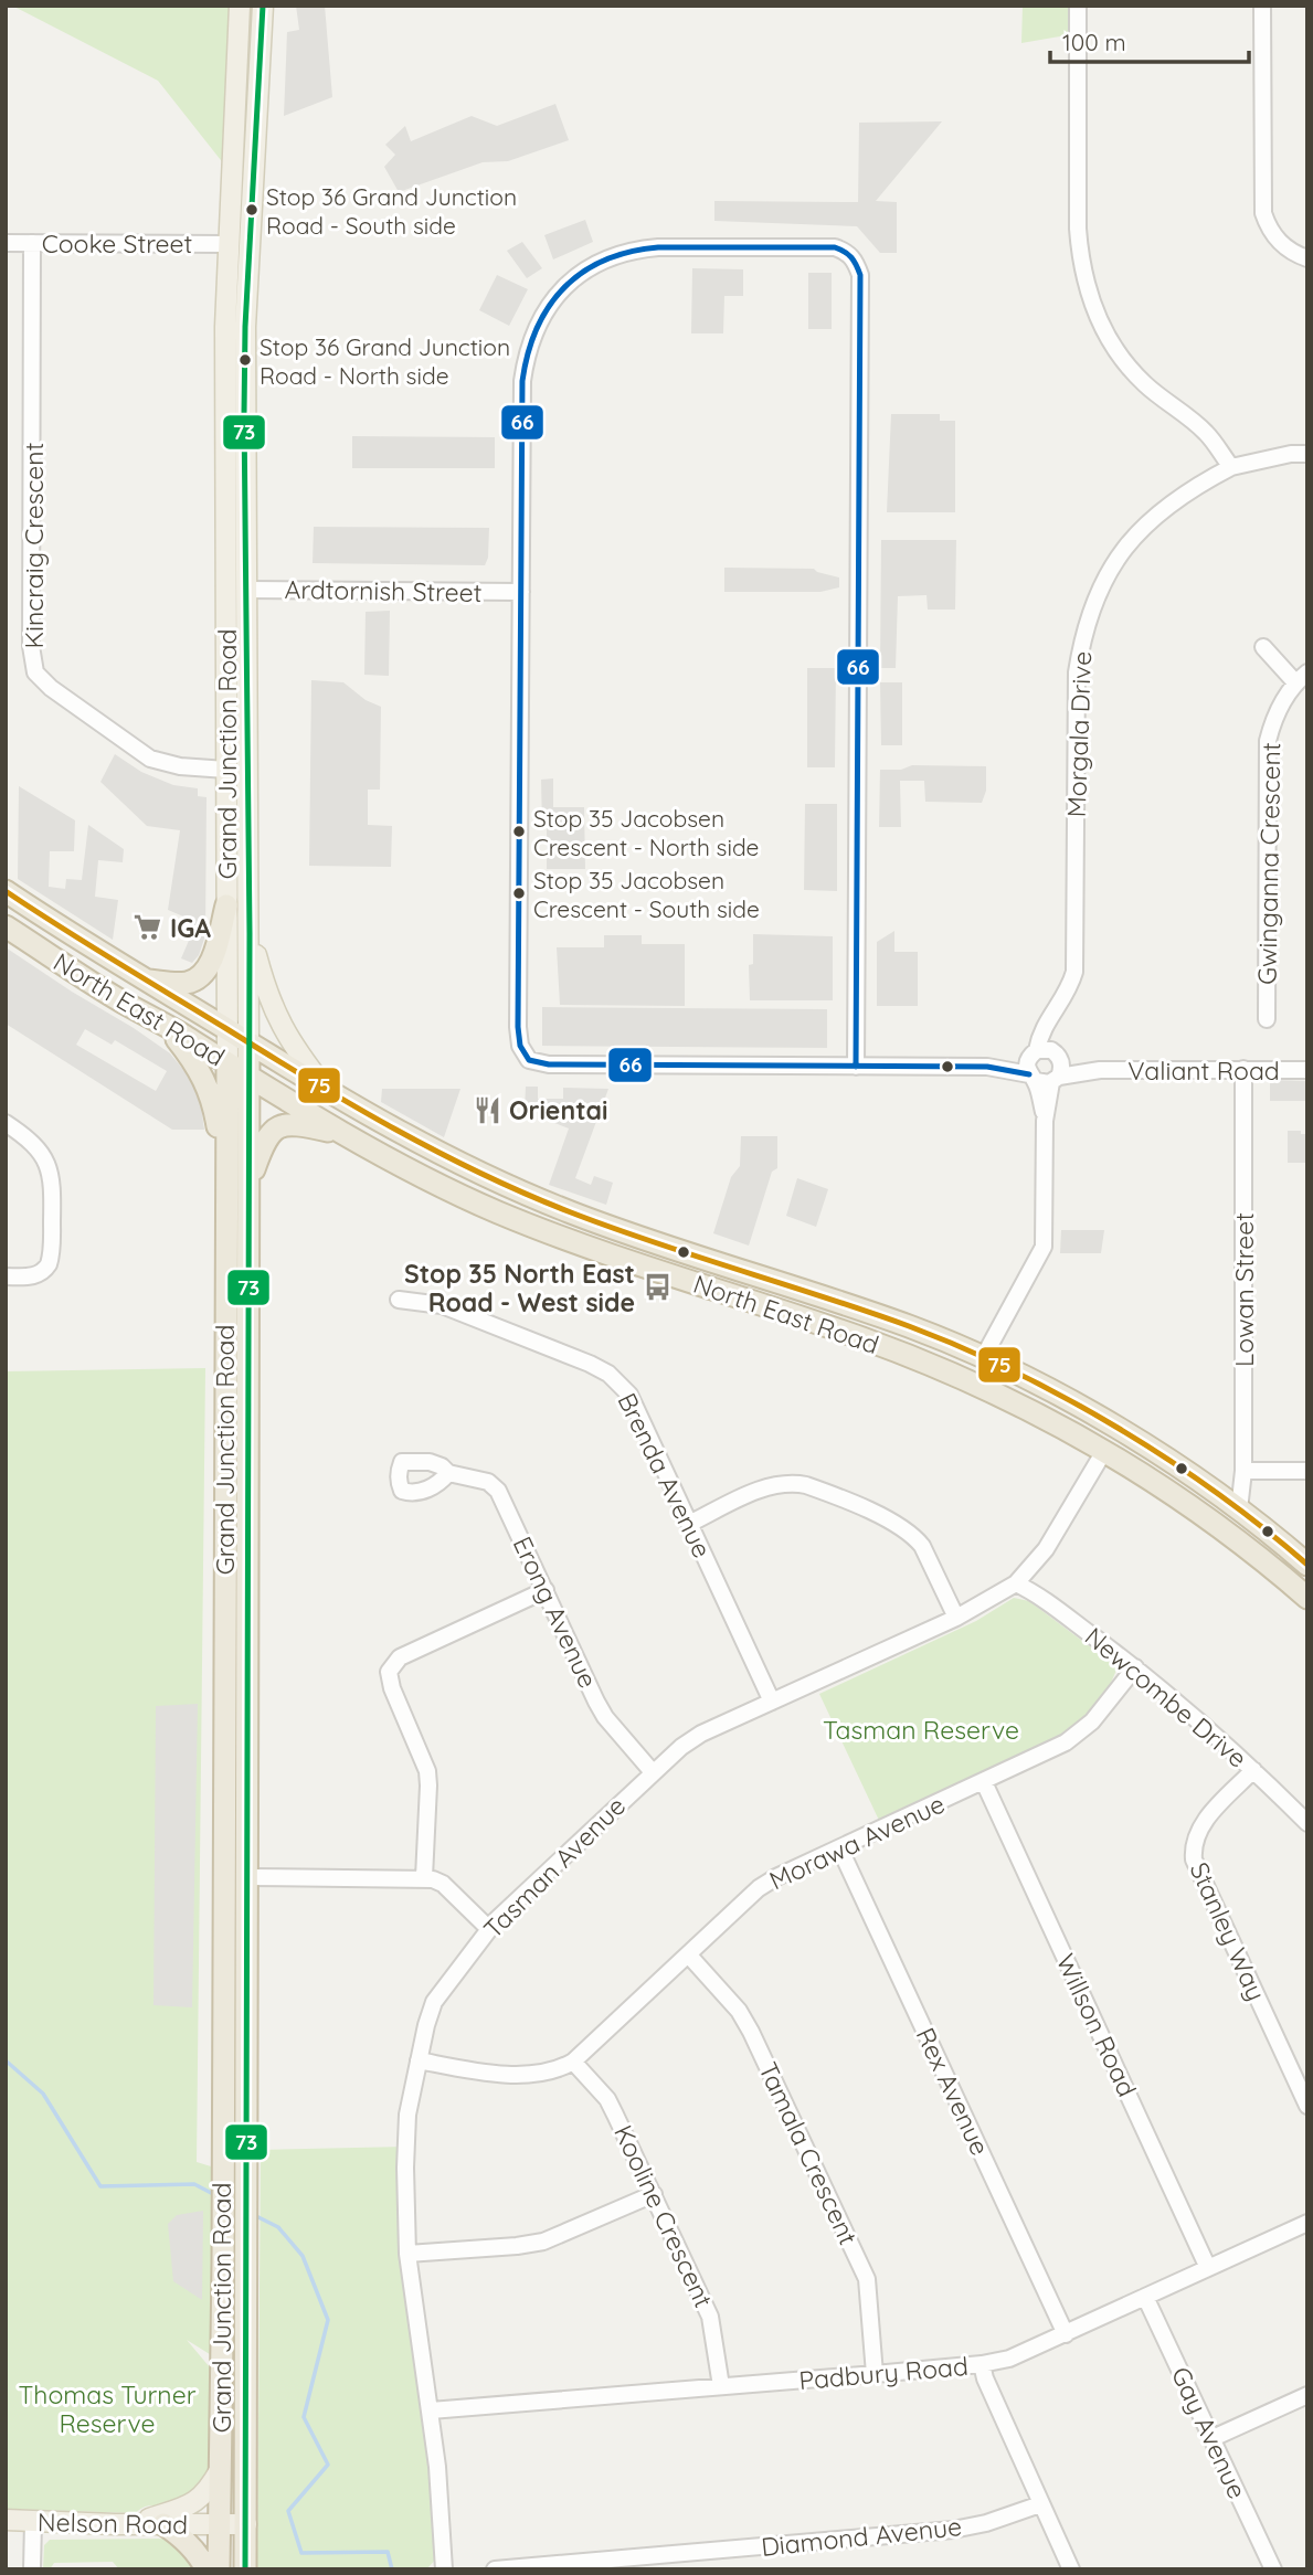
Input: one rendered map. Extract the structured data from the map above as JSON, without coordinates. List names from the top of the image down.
{
  "streets": {
    "highway": ["Grand Junction Road", "North East Road"],
    "main road": ["Nelson Road"],
    "street": [
      "Cooke Street",
      "Kincraig Crescent",
      "Ardtornish Street",
      "Morgala Drive",
      "Gwinganna Crescent",
      "Valiant Road",
      "Lowan Street",
      "Brenda Avenue",
      "Erong Avenue",
      "Newcombe Drive",
      "Morawa Avenue",
      "Tasman Avenue",
      "Stanley Way",
      "Willson Road",
      "Rex Avenue",
      "Tamala Crescent",
      "Kooline Crescent",
      "Padbury Road",
      "Gay Avenue",
      "Diamond Avenue"
    ]
  },
  "crossings": [
    ["Cooke Street", "Kincraig Crescent"],
    ["Cooke Street", "Grand Junction Road"],
    ["Kincraig Crescent", "Grand Junction Road"],
    ["Ardtornish Street", "Grand Junction Road"],
    ["Ardtornish Street", "Valiant Road"],
    ["Morgala Drive", "Valiant Road"],
    ["Grand Junction Road", "North East Road"],
    ["Grand Junction Road", "Nelson Road"],
    ["North East Road", "Lowan Street"],
    ["North East Road", "Tasman Avenue"],
    ["Valiant Road", "Lowan Street"],
    ["Brenda Avenue", "Tasman Avenue"],
    ["Erong Avenue", "Tasman Avenue"],
    ["Newcombe Drive", "Morawa Avenue"],
    ["Newcombe Drive", "Tasman Avenue"],
    ["Newcombe Drive", "Stanley Way"],
    ["Morawa Avenue", "Tasman Avenue"],
    ["Morawa Avenue", "Willson Road"],
    ["Morawa Avenue", "Rex Avenue"],
    ["Morawa Avenue", "Tamala Crescent"],
    ["Morawa Avenue", "Kooline Crescent"],
    ["Tasman Avenue", "Padbury Road"],
    ["Willson Road", "Padbury Road"],
    ["Rex Avenue", "Padbury Road"],
    ["Tamala Crescent", "Padbury Road"],
    ["Kooline Crescent", "Padbury Road"],
    ["Padbury Road", "Gay Avenue"]
  ],
  "parks": ["Tasman Reserve", "Thomas Turner Reserve"],
  "places": {
    "other": [
      "Stop 36 Grand Junction Road - South side",
      "Stop 36 Grand Junction Road - North side",
      "Stop 35 Jacobsen Crescent - North side",
      "Stop 35 Jacobsen Crescent - South side"
    ],
    "supermarket": ["IGA"],
    "restaurant": ["Orientai"],
    "bus stop": ["Stop 35 North East Road - West side"]
  },
  "lines": ["transit line 73", "transit line 66", "transit line 75"],
  "scale_bar": "100 m"
}
